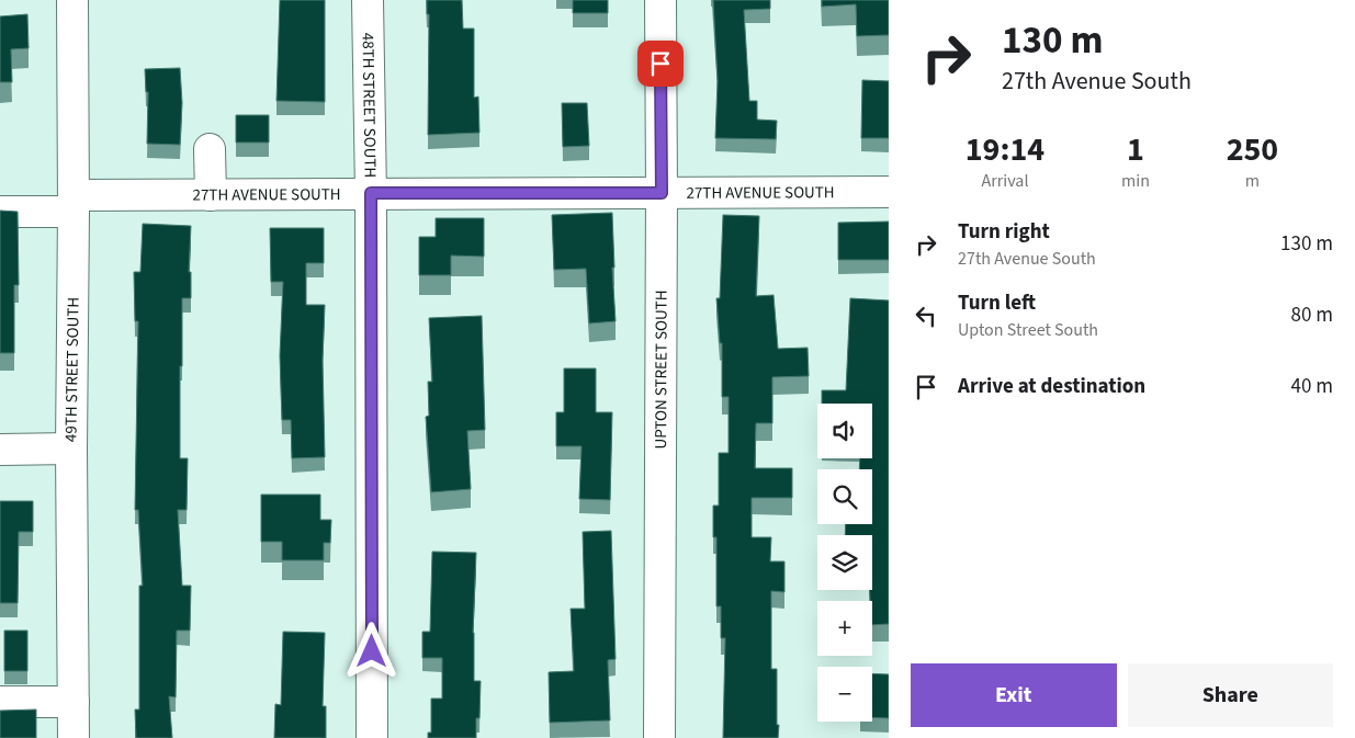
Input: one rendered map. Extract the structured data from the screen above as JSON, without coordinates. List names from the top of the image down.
{
  "streets": {
    "street": [
      "48TH STREET SOUTH",
      "27TH AVENUE SOUTH",
      "UPTON STREET SOUTH",
      "49TH STREET SOUTH"
    ]
  },
  "crossings": [
    ["48TH STREET SOUTH", "27TH AVENUE SOUTH"],
    ["27TH AVENUE SOUTH", "UPTON STREET SOUTH"],
    ["27TH AVENUE SOUTH", "49TH STREET SOUTH"]
  ],
  "page": {
    "turn": ["130 m", "27th Avenue South"],
    "eta": [
      "19:14",
      "Arrival",
      "1",
      "min",
      "250",
      "m"
    ],
    "list": [
      {
        "name": "Turn right",
        "note": "27th Avenue South",
        "value": "130 m"
      },
      {
        "name": "Turn left",
        "note": "Upton Street South",
        "value": "80 m"
      },
      {
        "name": "Arrive at destination",
        "value": "40 m"
      }
    ],
    "map_buttons": ["+", "−"],
    "buttons": ["Exit", "Share"]
  }
}
